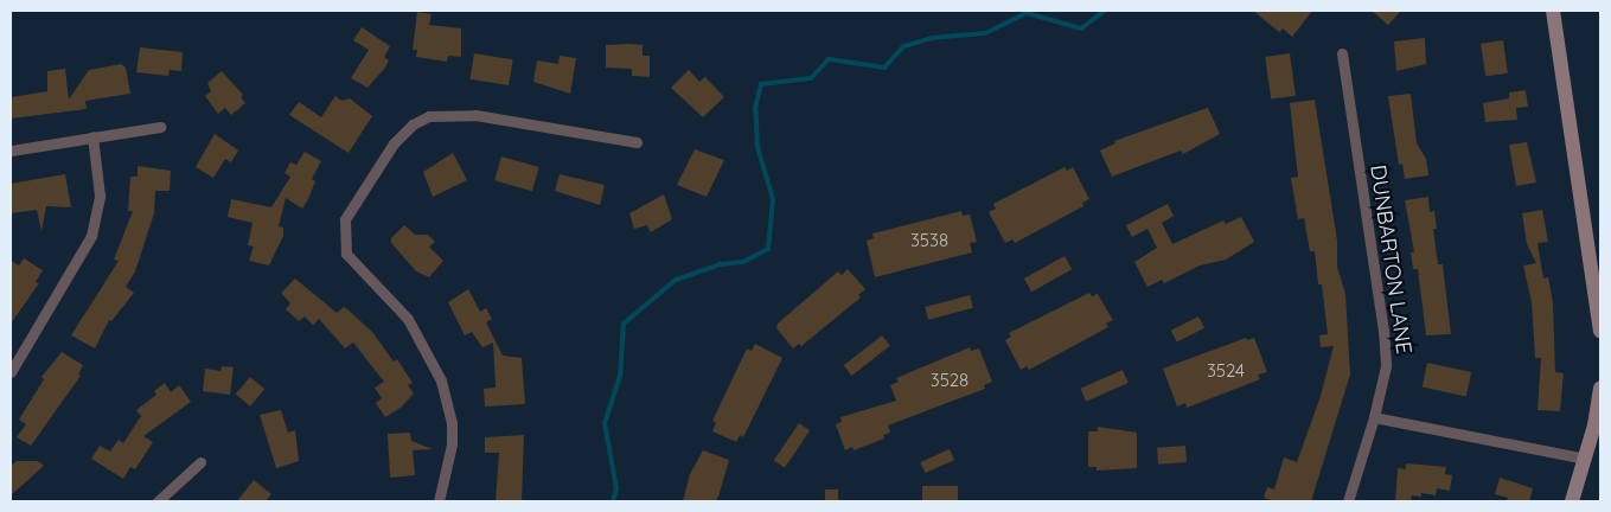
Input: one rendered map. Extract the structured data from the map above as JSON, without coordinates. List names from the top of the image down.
{
  "streets": {
    "street": ["DUNBARTON LANE"]
  },
  "house_numbers": ["3538", "3524", "3528"]
}
